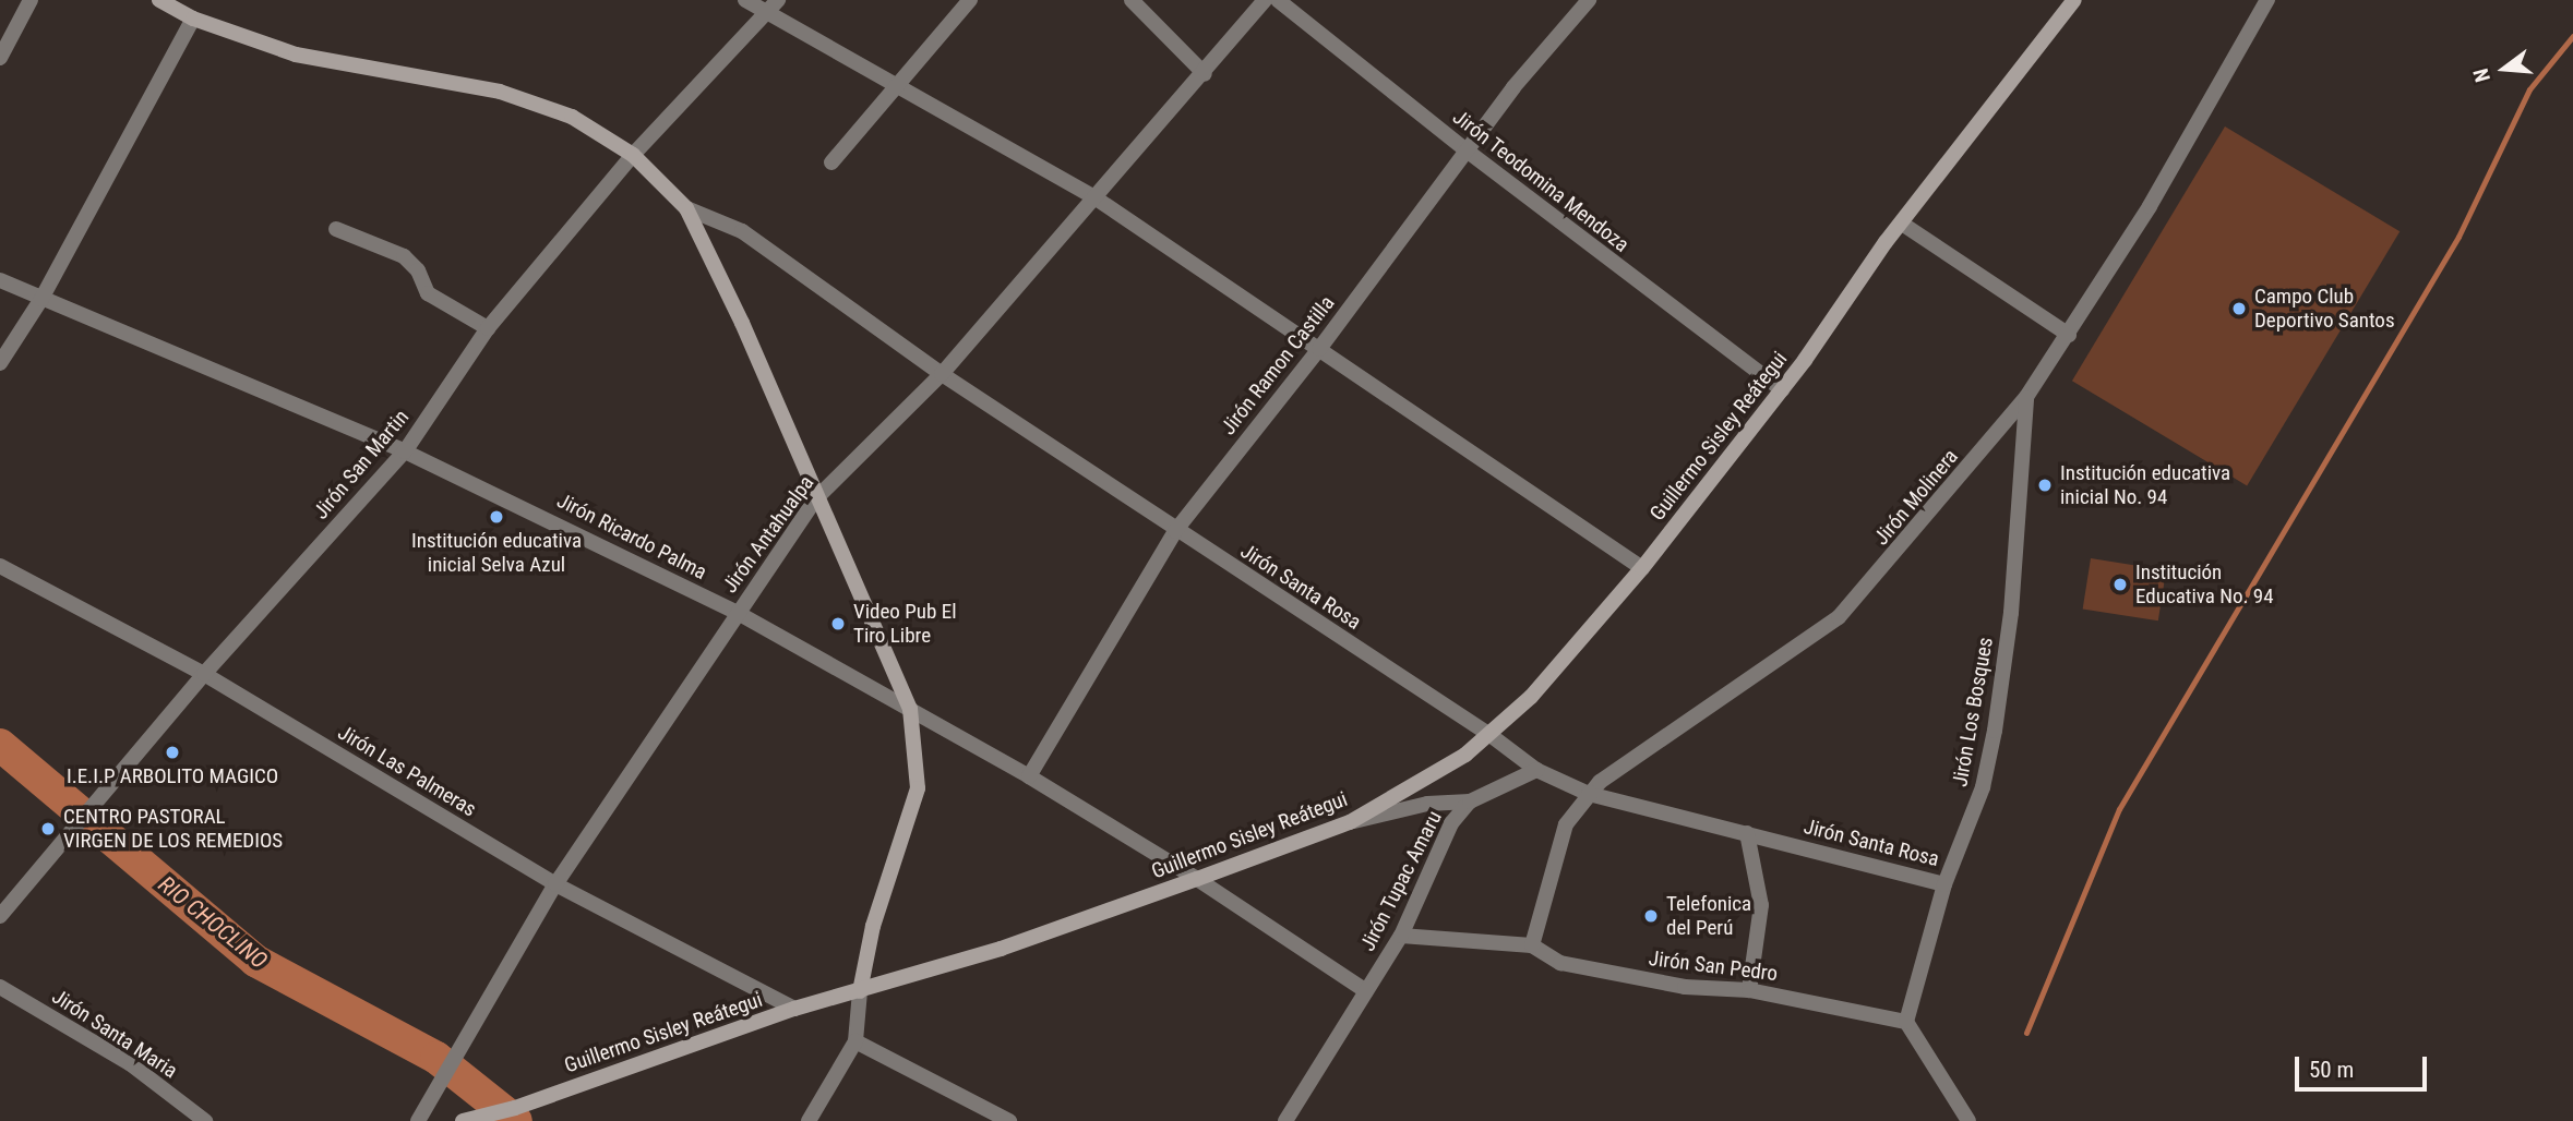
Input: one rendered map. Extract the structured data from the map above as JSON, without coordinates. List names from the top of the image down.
{
  "streets": {
    "main road": ["Guillermo Sisley Reátegui"],
    "street": [
      "Jirón Teodomina Mendoza",
      "Jirón Ramon Castilla",
      "Jirón San Martin",
      "Jirón Molinera",
      "Jirón Antahualpa",
      "Jirón Ricardo Palma",
      "Jirón Santa Rosa",
      "Jirón Los Bosques",
      "Jirón Las Palmeras",
      "Jirón Tupac Amaru",
      "Jirón San Pedro",
      "Jirón Santa Maria"
    ]
  },
  "crossings": [
    ["Jirón Teodomina Mendoza", "Jirón Ramon Castilla"],
    ["Jirón Teodomina Mendoza", "Guillermo Sisley Reátegui"],
    ["Jirón Ramon Castilla", "Jirón Ricardo Palma"],
    ["Jirón Ramon Castilla", "Jirón Santa Rosa"],
    ["Guillermo Sisley Reátegui", "Jirón Ricardo Palma"],
    ["Guillermo Sisley Reátegui", "Jirón Santa Rosa"],
    ["Guillermo Sisley Reátegui", "Jirón Las Palmeras"],
    ["Jirón San Martin", "Jirón Ricardo Palma"],
    ["Jirón San Martin", "Jirón Las Palmeras"],
    ["Jirón Molinera", "Jirón Santa Rosa"],
    ["Jirón Molinera", "Jirón Los Bosques"],
    ["Jirón Molinera", "Jirón San Pedro"],
    ["Jirón Antahualpa", "Jirón Ricardo Palma"],
    ["Jirón Antahualpa", "Jirón Santa Rosa"],
    ["Jirón Antahualpa", "Jirón Las Palmeras"],
    ["Jirón Ricardo Palma", "Jirón Tupac Amaru"],
    ["Jirón Santa Rosa", "Jirón Los Bosques"],
    ["Jirón Santa Rosa", "Jirón Tupac Amaru"],
    ["Jirón Los Bosques", "Jirón San Pedro"],
    ["Jirón Tupac Amaru", "Jirón San Pedro"]
  ],
  "water": ["RIO CHOCLINO"],
  "places": [
    "Campo Club Deportivo Santos",
    "Institución educativa inicial No. 94",
    "Institución educativa inicial Selva Azul",
    "Institución Educativa No. 94",
    "Video Pub El Tiro Libre",
    "I.E.I.P ARBOLITO MAGICO",
    "CENTRO PASTORAL VIRGEN DE LOS REMEDIOS",
    "Telefonica del Perú"
  ],
  "scale_bar": "50 m",
  "north": "left"
}
